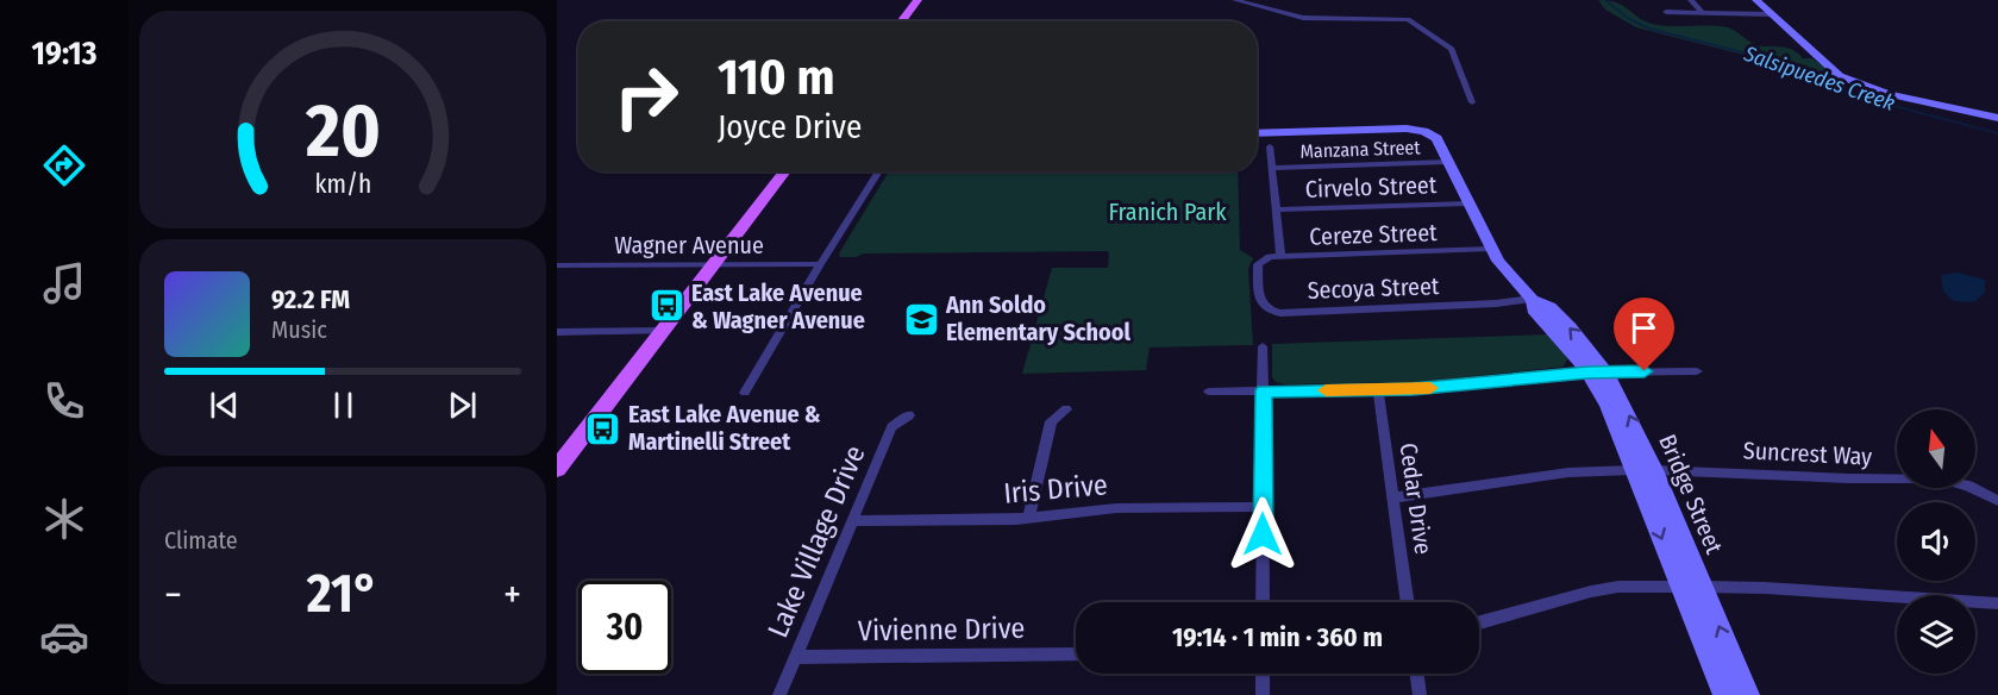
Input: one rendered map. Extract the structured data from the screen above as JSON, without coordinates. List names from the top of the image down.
{
  "streets": {
    "street": [
      "Manzana Street",
      "Cirvelo Street",
      "Cereze Street",
      "Wagner Avenue",
      "Secoya Street",
      "Suncrest Way",
      "Iris Drive",
      "Bridge Street",
      "Cedar Drive",
      "Lake Village Drive",
      "Vivienne Drive"
    ]
  },
  "crossings": [
    ["Manzana Street", "Bridge Street"],
    ["Cirvelo Street", "Bridge Street"],
    ["Cereze Street", "Secoya Street"],
    ["Cereze Street", "Bridge Street"],
    ["Secoya Street", "Bridge Street"],
    ["Suncrest Way", "Bridge Street"],
    ["Suncrest Way", "Cedar Drive"],
    ["Iris Drive", "Lake Village Drive"],
    ["Lake Village Drive", "Vivienne Drive"]
  ],
  "water": ["Salsipuedes Creek"],
  "parks": ["Franich Park"],
  "places": {
    "bus stop": ["East Lake Avenue & Wagner Avenue", "East Lake Avenue & Martinelli Street"],
    "school or university": ["Ann Soldo Elementary School"]
  },
  "north": "top",
  "page": {
    "tabs": "19:13",
    "turn": ["110 m", "Joyce Drive"],
    "song": ["92.2 FM", "Music"],
    "tile": "Climate",
    "heat": ["−", "21°", "+"],
    "limit": "30",
    "trip": "19:14 · 1 min · 360 m",
    "gauge": ["20", "km/h"]
  }
}
